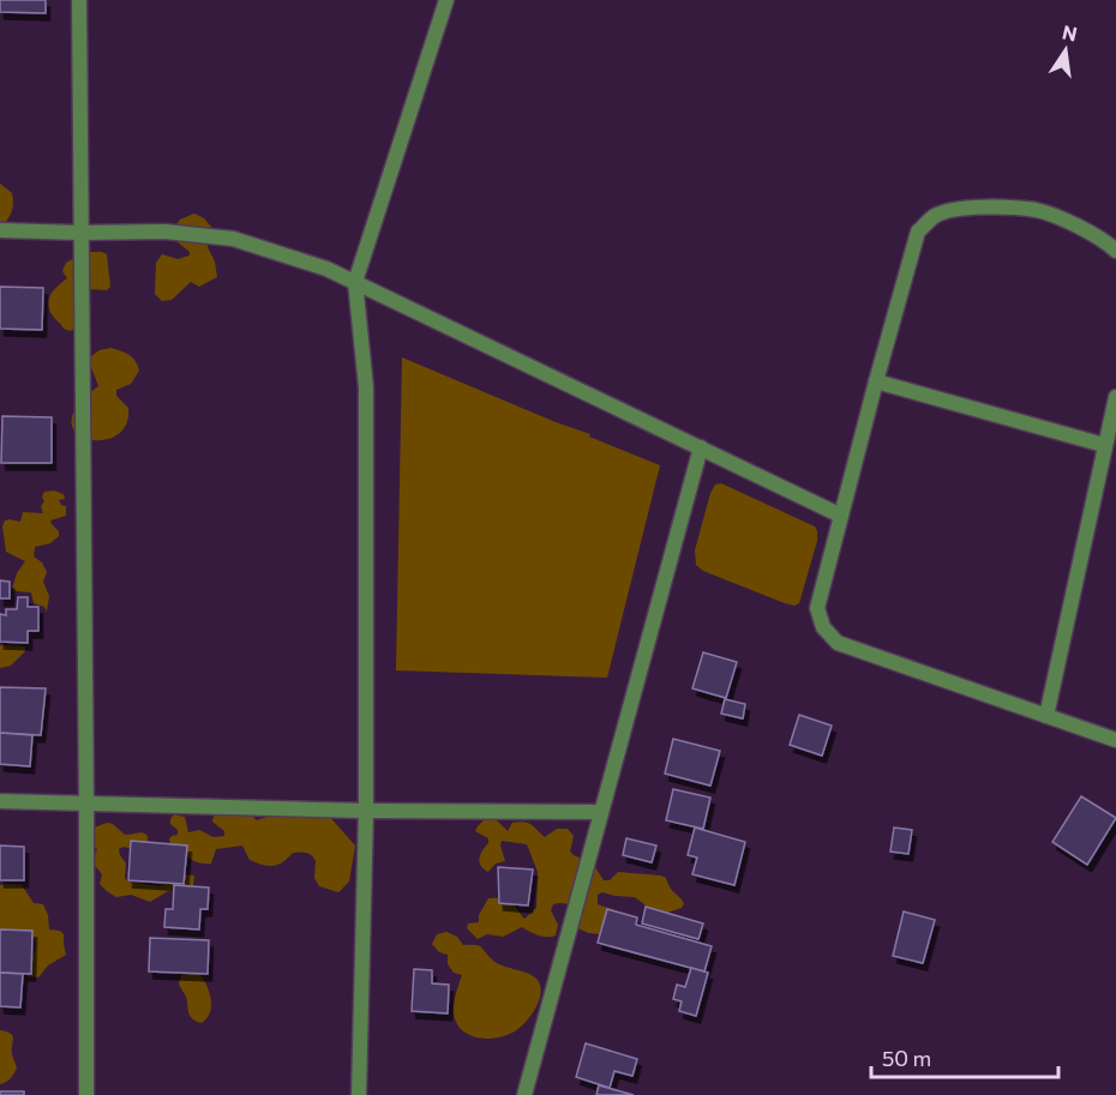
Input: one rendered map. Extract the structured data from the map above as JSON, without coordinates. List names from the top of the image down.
{
  "scale_bar": "50 m",
  "north": "top"
}
